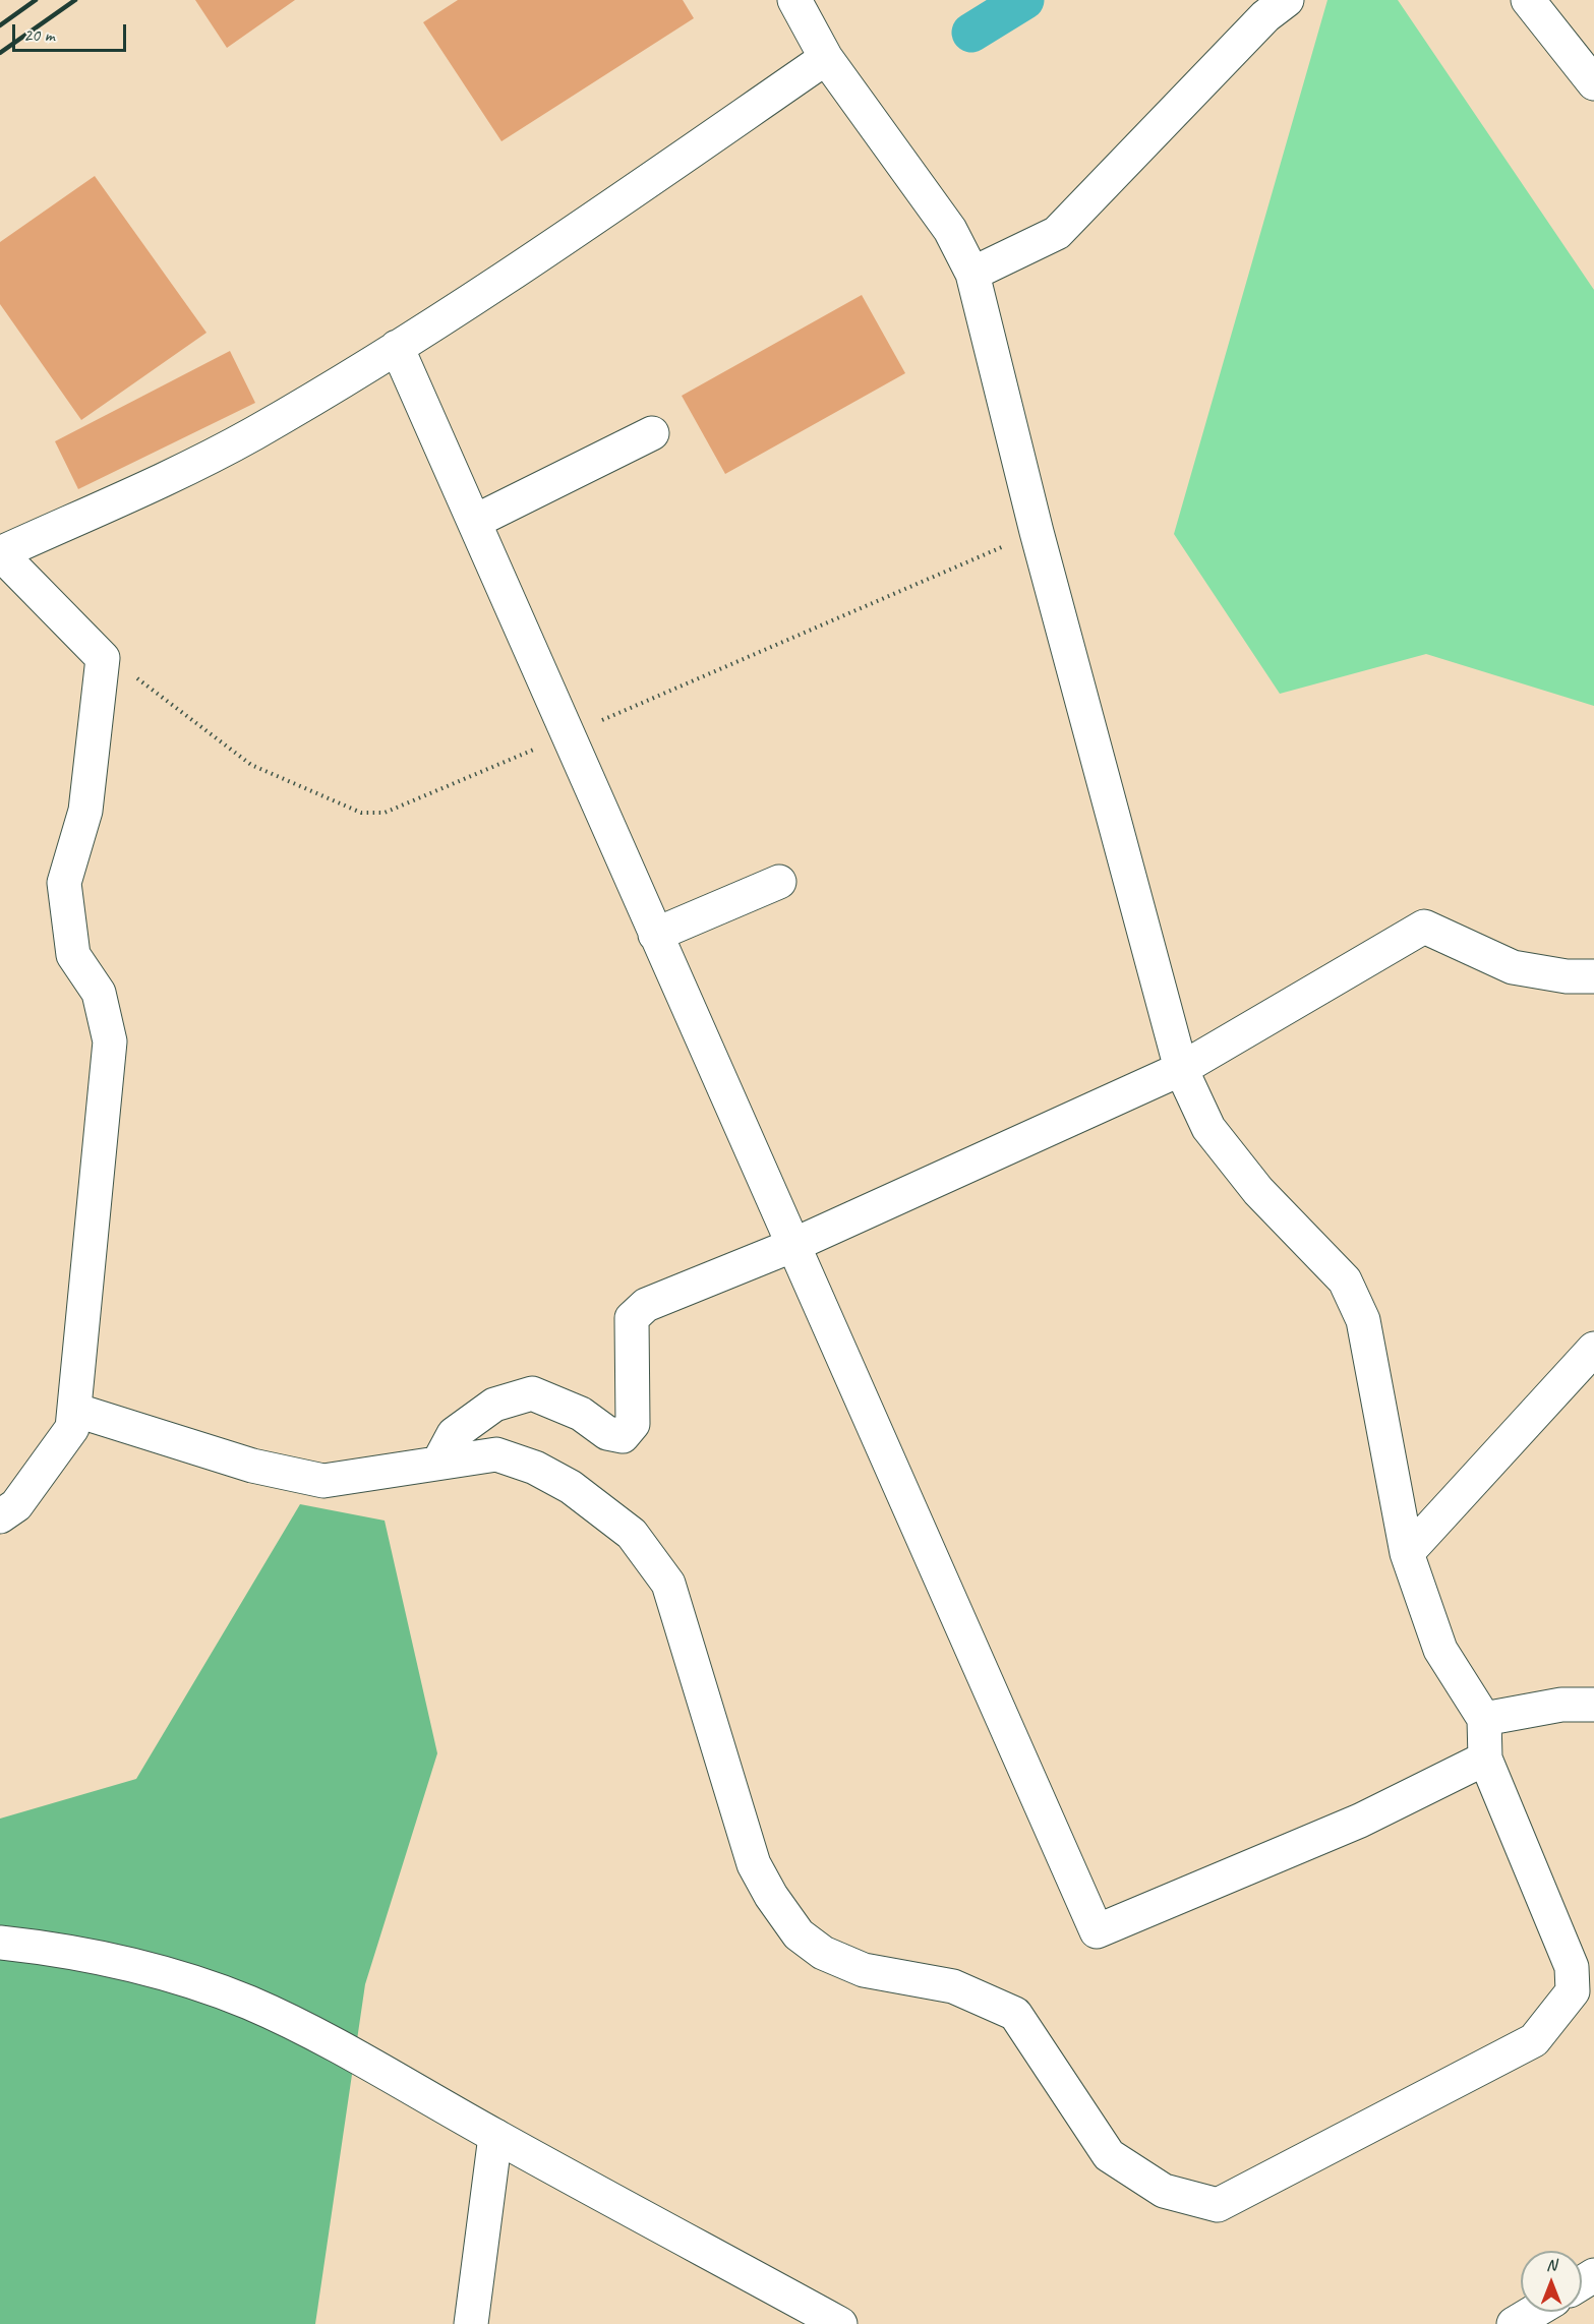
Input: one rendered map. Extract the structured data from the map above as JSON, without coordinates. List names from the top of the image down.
{
  "scale_bar": "20 m",
  "north": "top"
}
